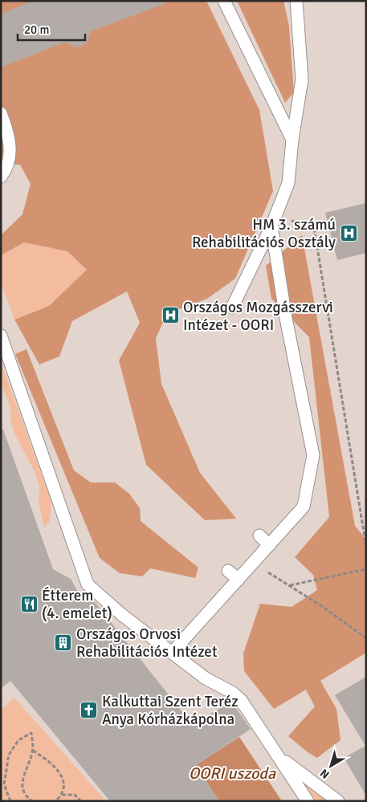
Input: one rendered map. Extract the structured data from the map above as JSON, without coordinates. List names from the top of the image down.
{
  "water": ["OORI uszoda"],
  "places": {
    "hospital": ["HM 3. számú Rehabilitációs Osztály", "Országos Mozgásszervi Intézet - OORI"],
    "restaurant": ["Étterem (4. emelet)"],
    "building": ["Országos Orvosi Rehabilitációs Intézet"],
    "church": ["Kalkuttai Szent Teréz Anya Kórházkápolna"]
  },
  "scale_bar": "20 m",
  "north": "bottom left"
}
